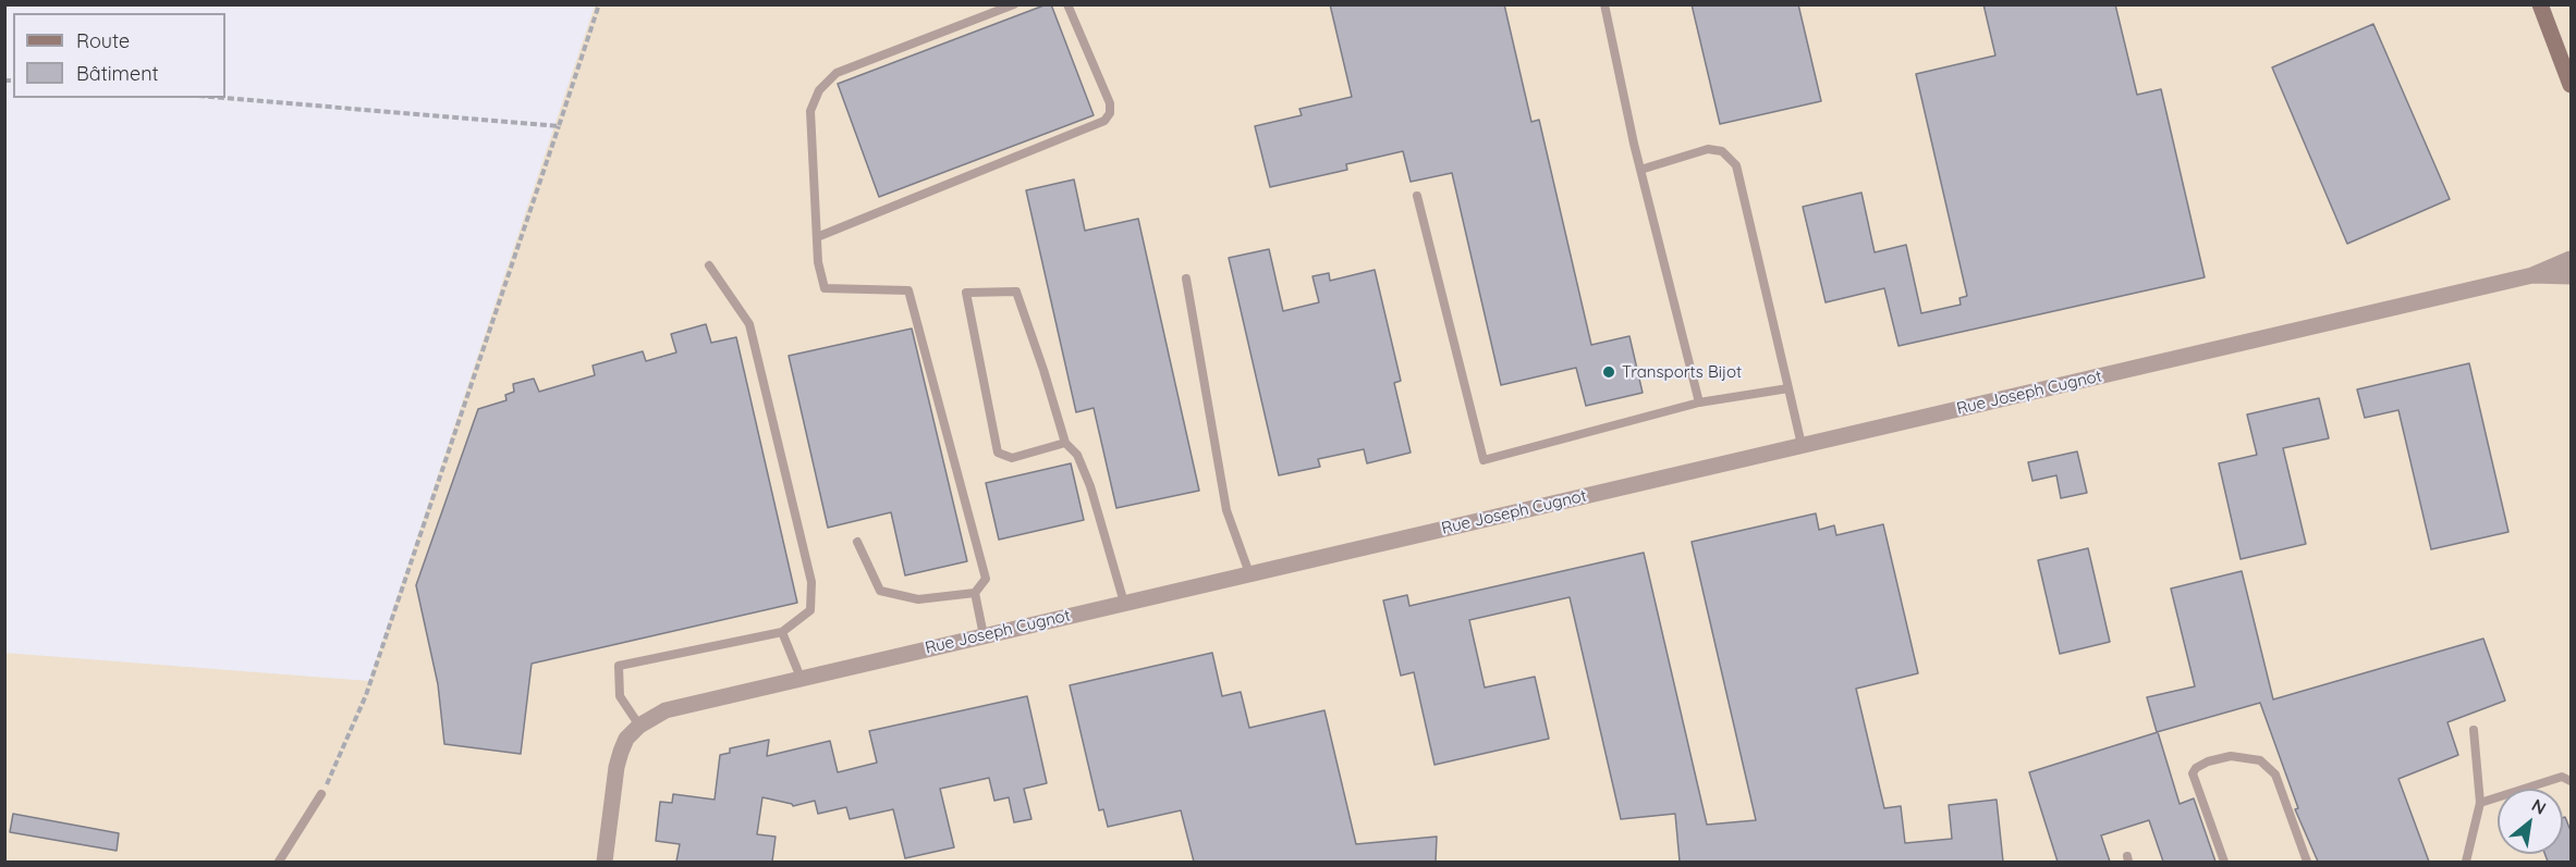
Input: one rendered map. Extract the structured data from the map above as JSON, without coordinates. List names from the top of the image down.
{
  "streets": {
    "street": ["Rue Joseph Cugnot"]
  },
  "places": ["Transports Bijot"],
  "legend": ["Route", "Bâtiment"],
  "north": "top right"
}
